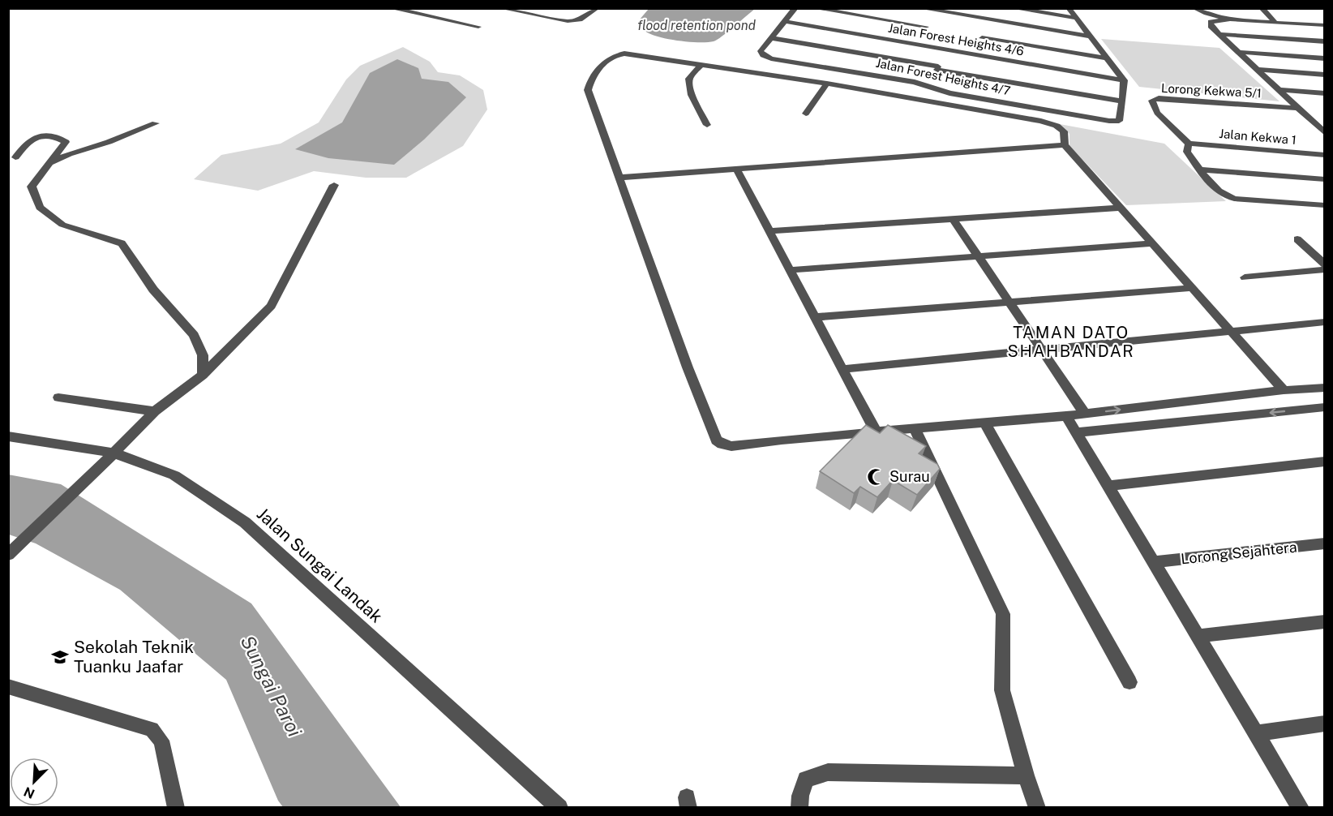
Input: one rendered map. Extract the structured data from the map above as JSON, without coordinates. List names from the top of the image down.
{
  "streets": {
    "street": [
      "Jalan Forest Heights 4/6",
      "Jalan Forest Heights 4/7",
      "Lorong Kekwa 5/1",
      "Jalan Kekwa 1",
      "Lorong Sejahtera",
      "Jalan Sungai Landak"
    ]
  },
  "crossings": [
    ["Lorong Kekwa 5/1", "Jalan Kekwa 1"]
  ],
  "districts": ["TAMAN DATO SHAHBANDAR"],
  "water": ["flood retention pond", "Sungai Paroi"],
  "places": {
    "mosque": ["Surau"],
    "school or university": ["Sekolah Teknik Tuanku Jaafar"]
  },
  "north": "bottom left"
}
